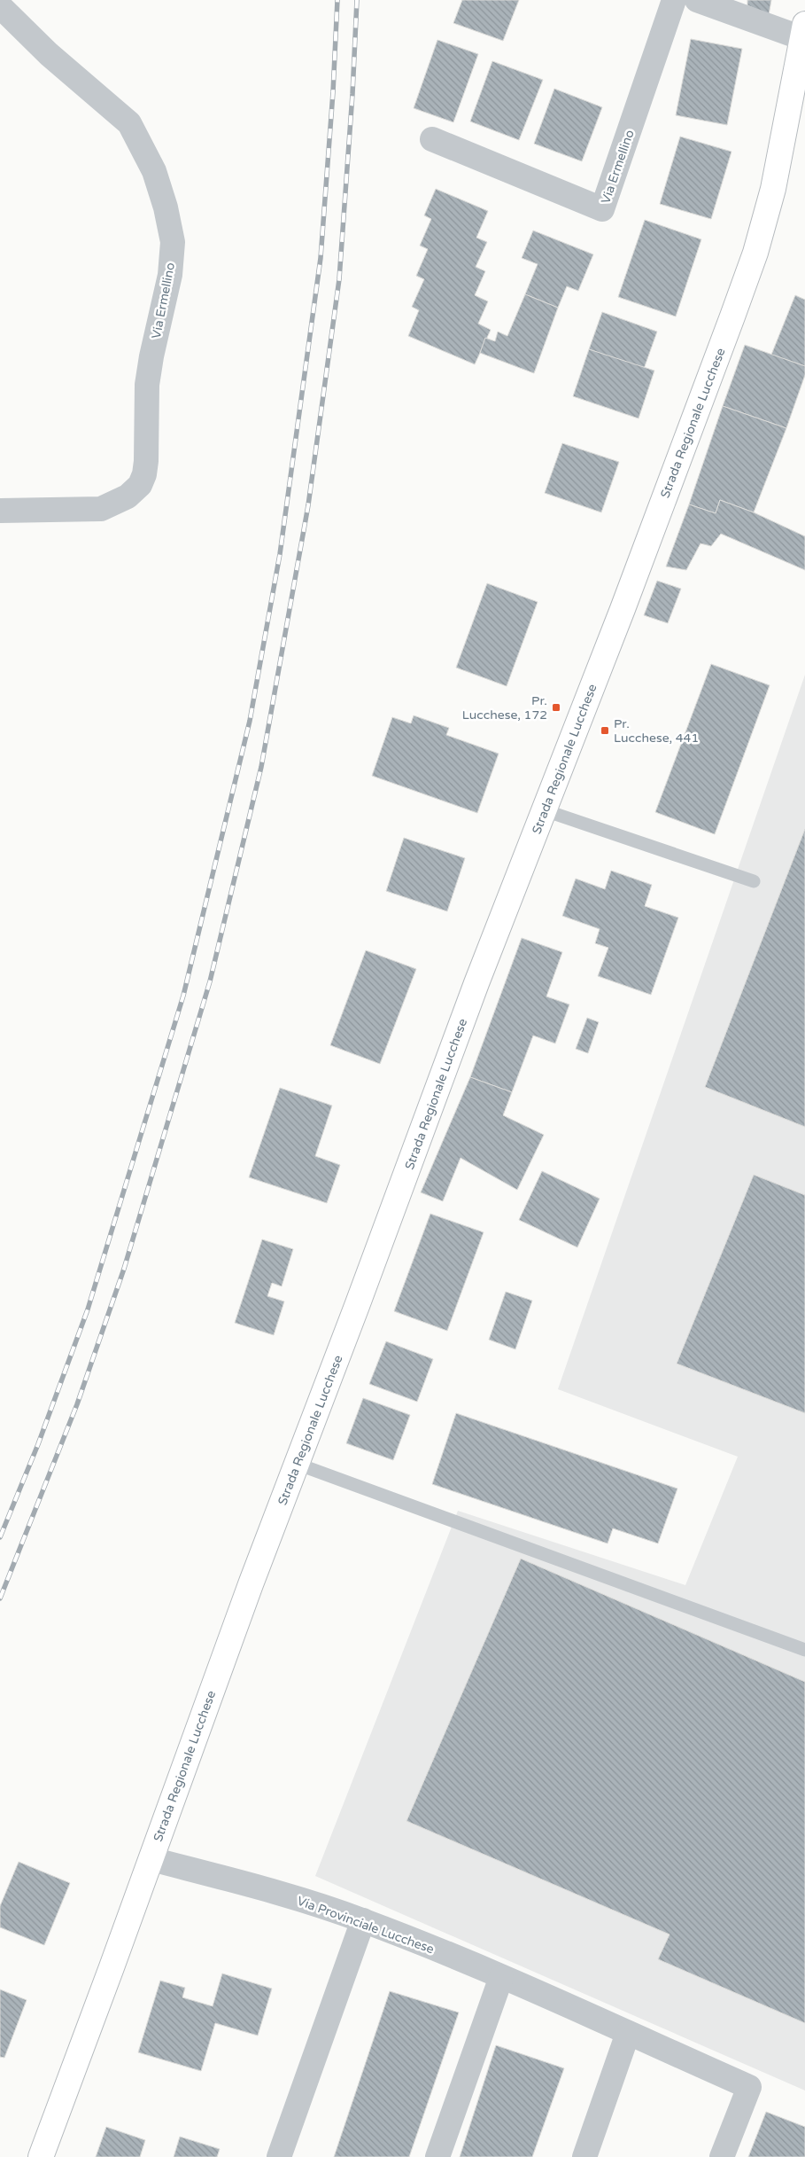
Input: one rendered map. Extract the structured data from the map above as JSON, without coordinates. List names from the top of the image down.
{
  "streets": {
    "main road": ["Strada Regionale Lucchese"],
    "street": ["Via Ermellino", "Via Provinciale Lucchese"]
  },
  "crossings": [
    ["Strada Regionale Lucchese", "Via Provinciale Lucchese"]
  ],
  "places": {
    "transit": ["Pr. Lucchese, 172", "Pr. Lucchese, 441"]
  }
}
